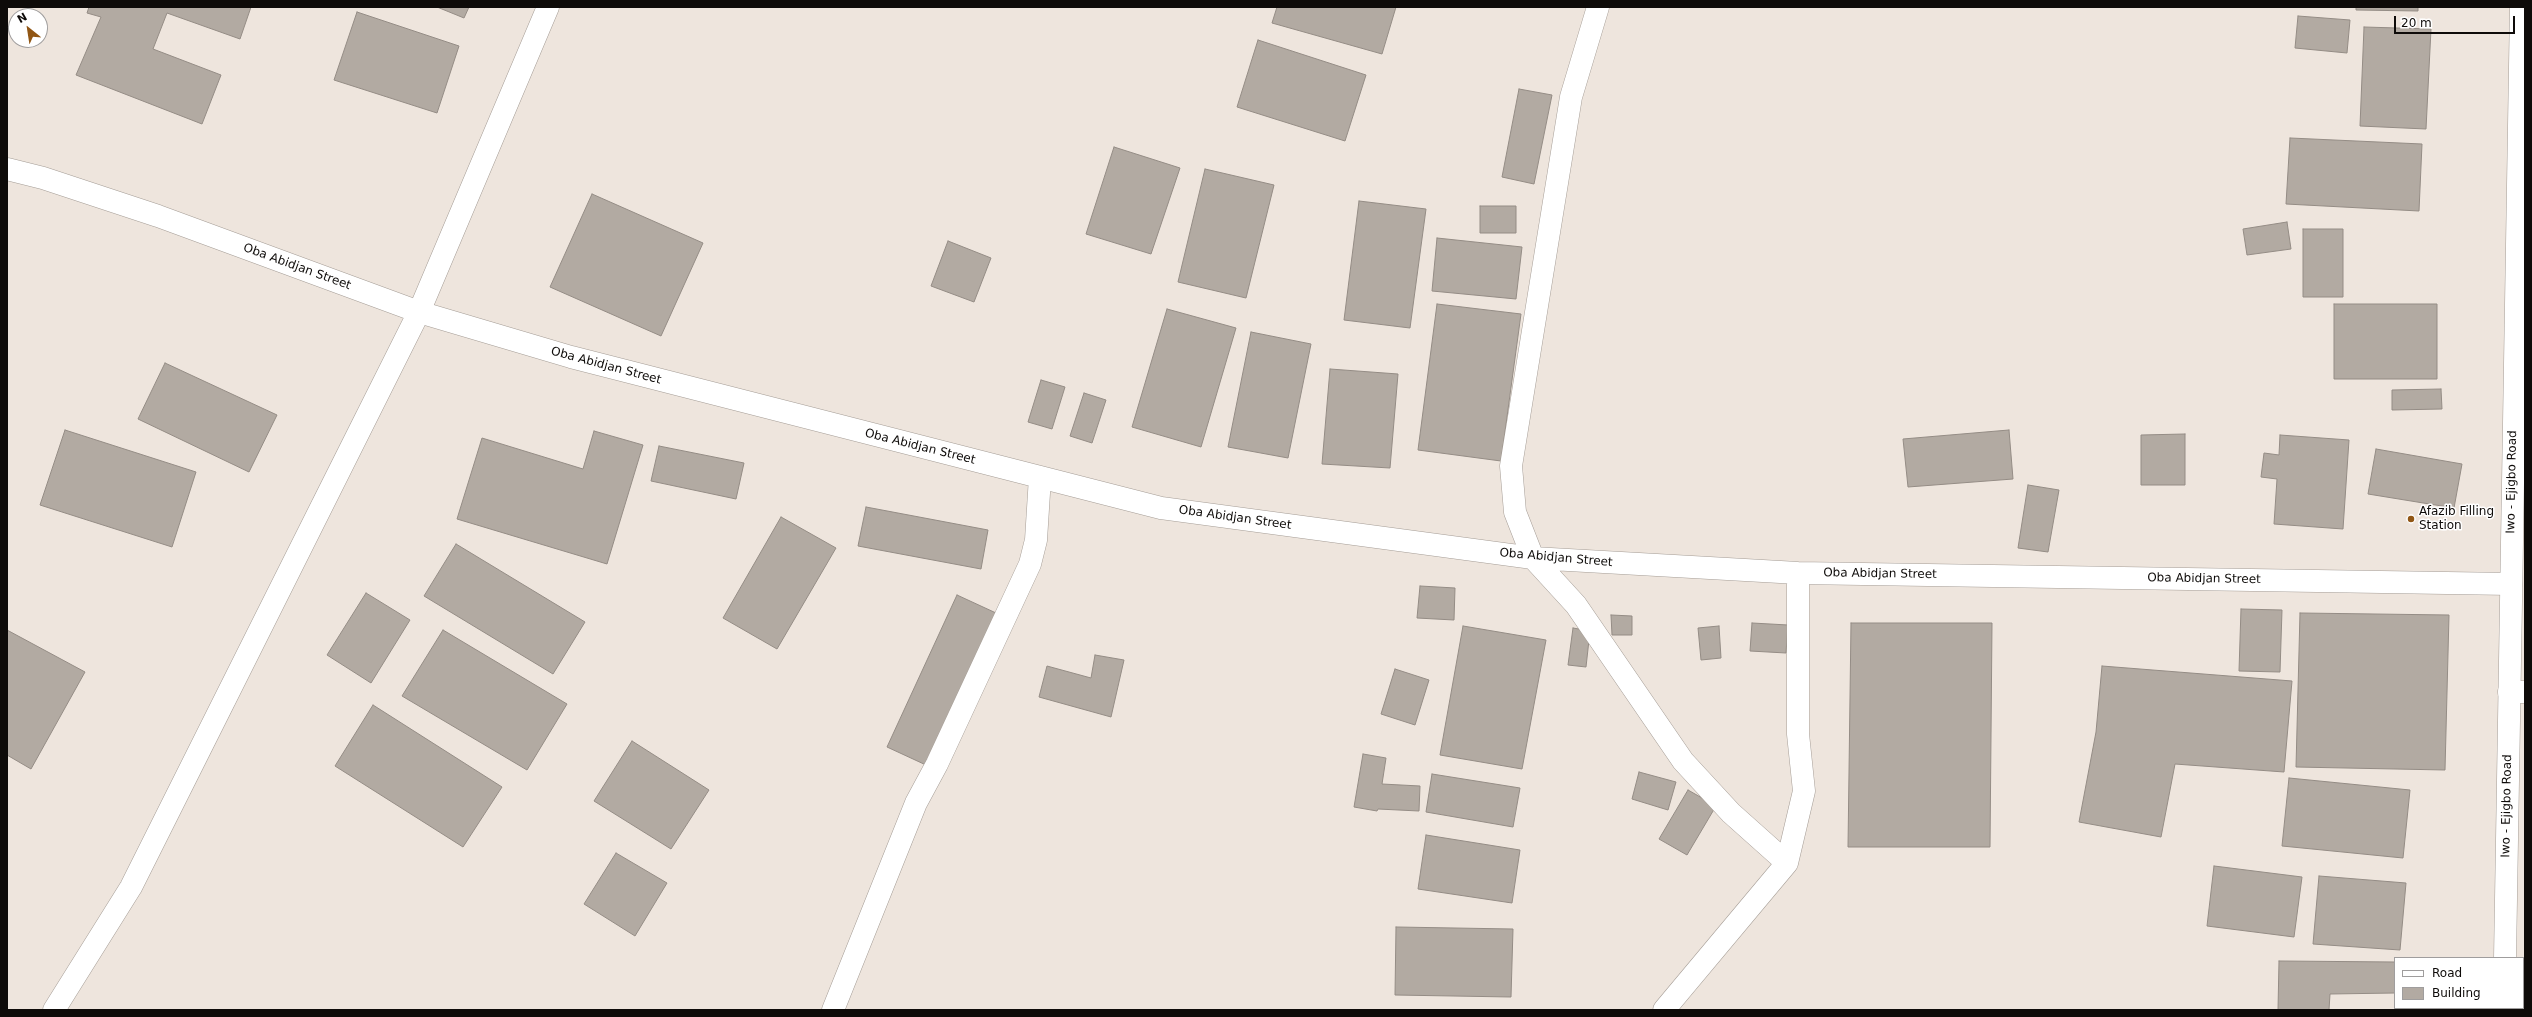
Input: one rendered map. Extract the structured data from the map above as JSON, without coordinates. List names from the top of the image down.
{
  "streets": {
    "street": ["Oba Abidjan Street", "Iwo - Ejigbo Road"]
  },
  "crossings": [
    ["Oba Abidjan Street", "Iwo - Ejigbo Road"]
  ],
  "places": ["Afazib Filling Station"],
  "legend": ["Road", "Building"],
  "scale_bar": "20 m",
  "north": "top left"
}
